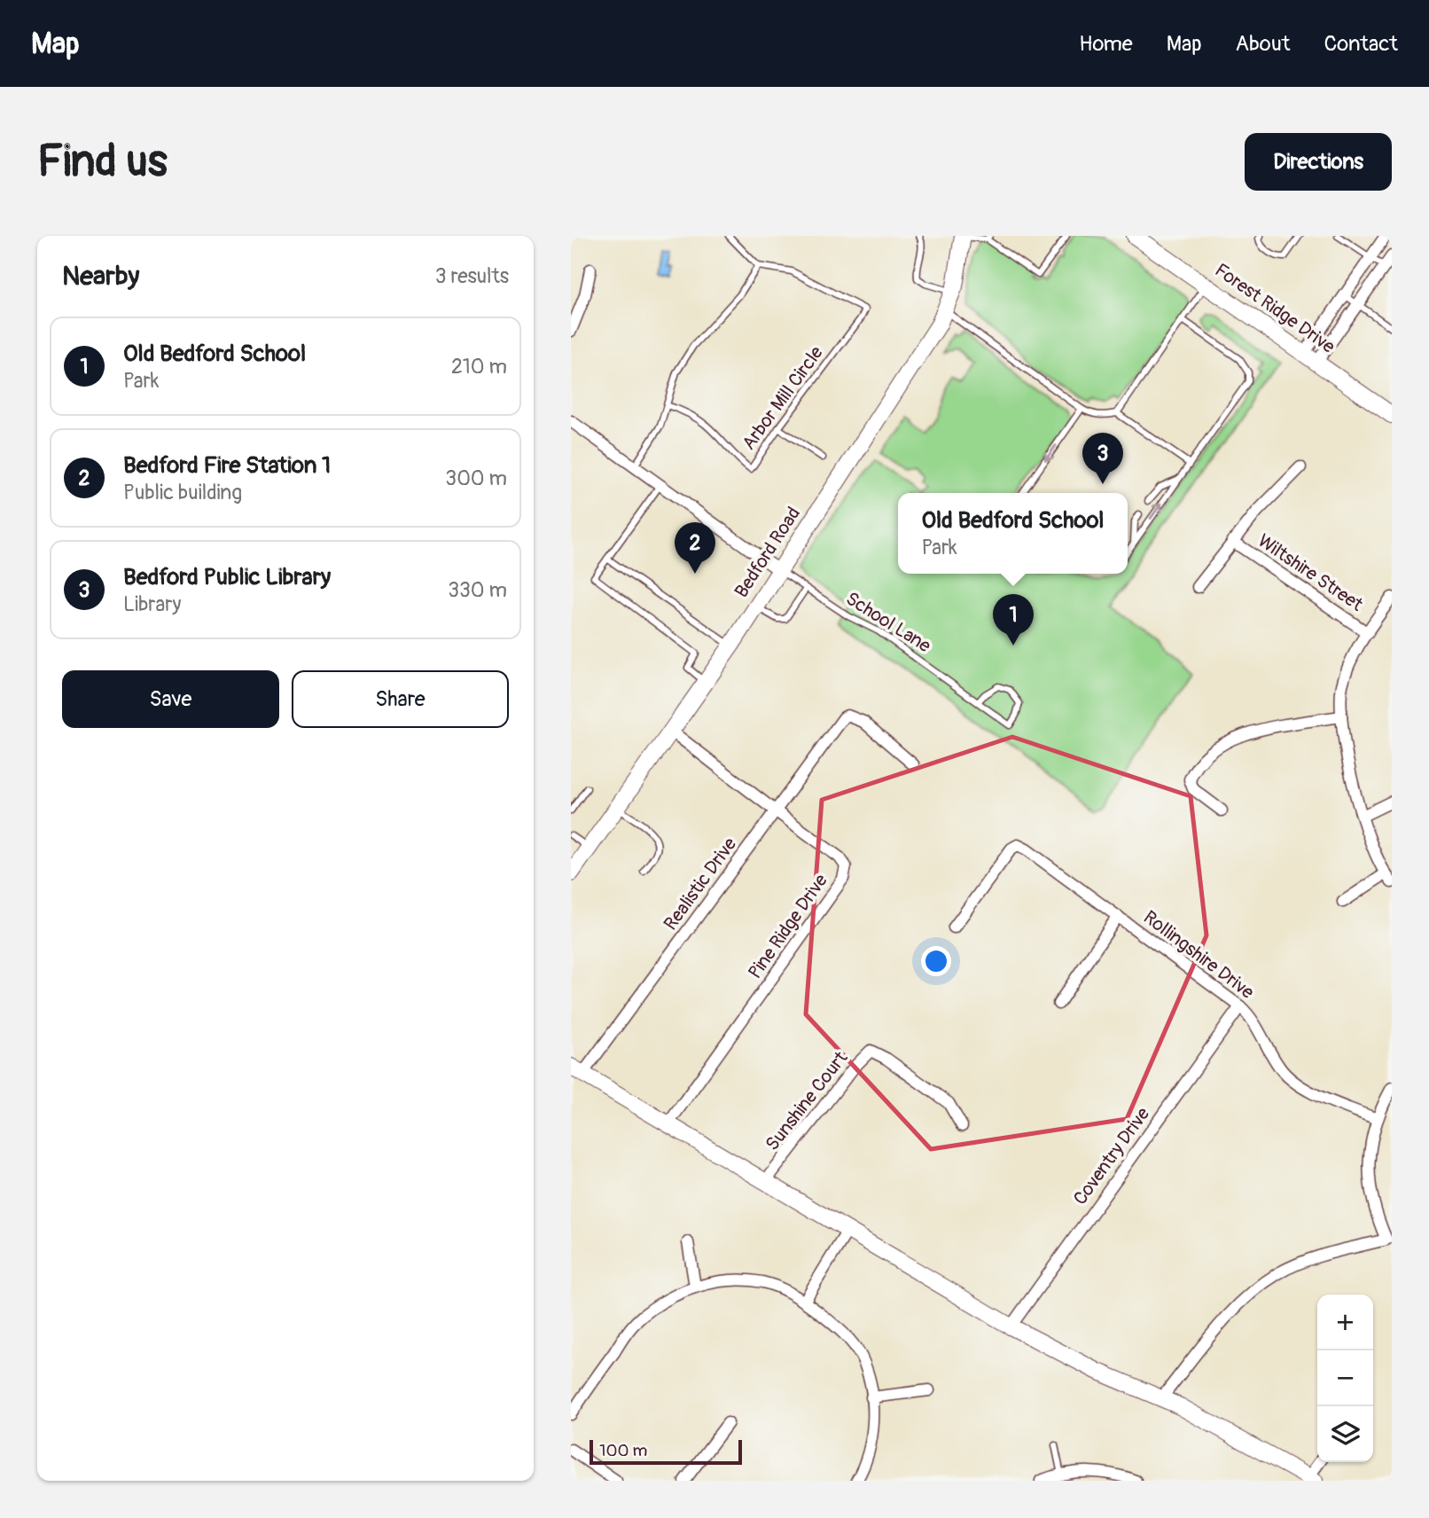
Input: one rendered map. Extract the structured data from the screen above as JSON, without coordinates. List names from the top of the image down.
{
  "streets": {
    "main road": ["Forest Ridge Drive", "Bedford Road"],
    "street": [
      "Wiltshire Street",
      "Realistic Drive",
      "Pine Ridge Drive",
      "Rollingshire Drive",
      "Sunshine Court",
      "Coventry Drive"
    ],
    "lane": ["Arbor Mill Circle", "School Lane"]
  },
  "crossings": [
    ["Bedford Road", "School Lane"],
    ["Bedford Road", "Pine Ridge Drive"],
    ["Realistic Drive", "Pine Ridge Drive"],
    ["Rollingshire Drive", "Coventry Drive"]
  ],
  "scale_bar": "100 m",
  "page": {
    "header": "Map",
    "nav": [
      "Home",
      "Map",
      "About",
      "Contact"
    ],
    "buttons": [
      "Directions",
      ["Save", "Share"]
    ],
    "title": "Find us",
    "heading": ["Nearby", "3 results"],
    "list": [
      {
        "mark": "1",
        "name": "Old Bedford School",
        "note": "Park",
        "value": "210 m"
      },
      {
        "mark": "2",
        "name": "Bedford Fire Station 1",
        "note": "Public building",
        "value": "300 m"
      },
      {
        "mark": "3",
        "name": "Bedford Public Library",
        "note": "Library",
        "value": "330 m"
      }
    ],
    "pins": ["3", "2", "1"],
    "popup": ["Old Bedford School", "Park"],
    "map_buttons": ["+", "−"],
    "scale": "100 m"
  }
}
